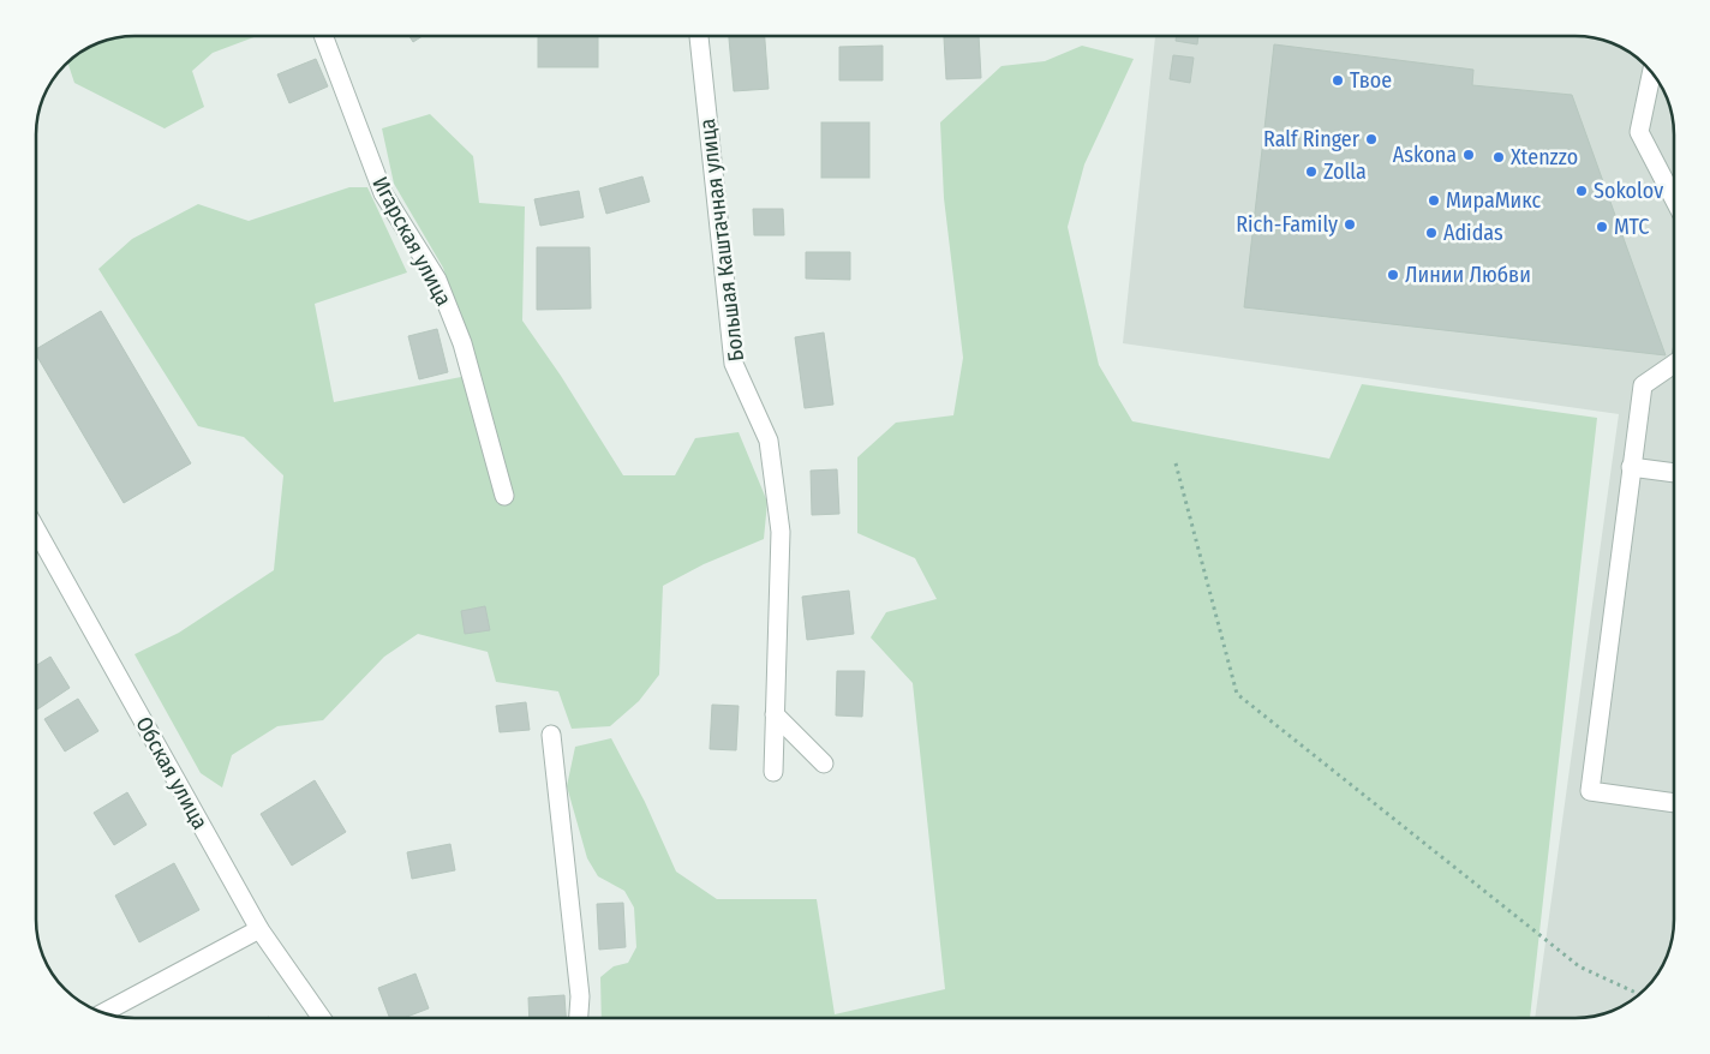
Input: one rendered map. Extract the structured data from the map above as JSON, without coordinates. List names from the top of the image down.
{
  "streets": {
    "street": ["Большая Каштачная улица", "Игарская улица", "Обская улица"]
  },
  "places": [
    "Твое",
    "Ralf Ringer",
    "Askona",
    "Xtenzzo",
    "Zolla",
    "Sokolov",
    "МираМикс",
    "Rich-Family",
    "МТС",
    "Adidas",
    "Линии Любви"
  ]
}
